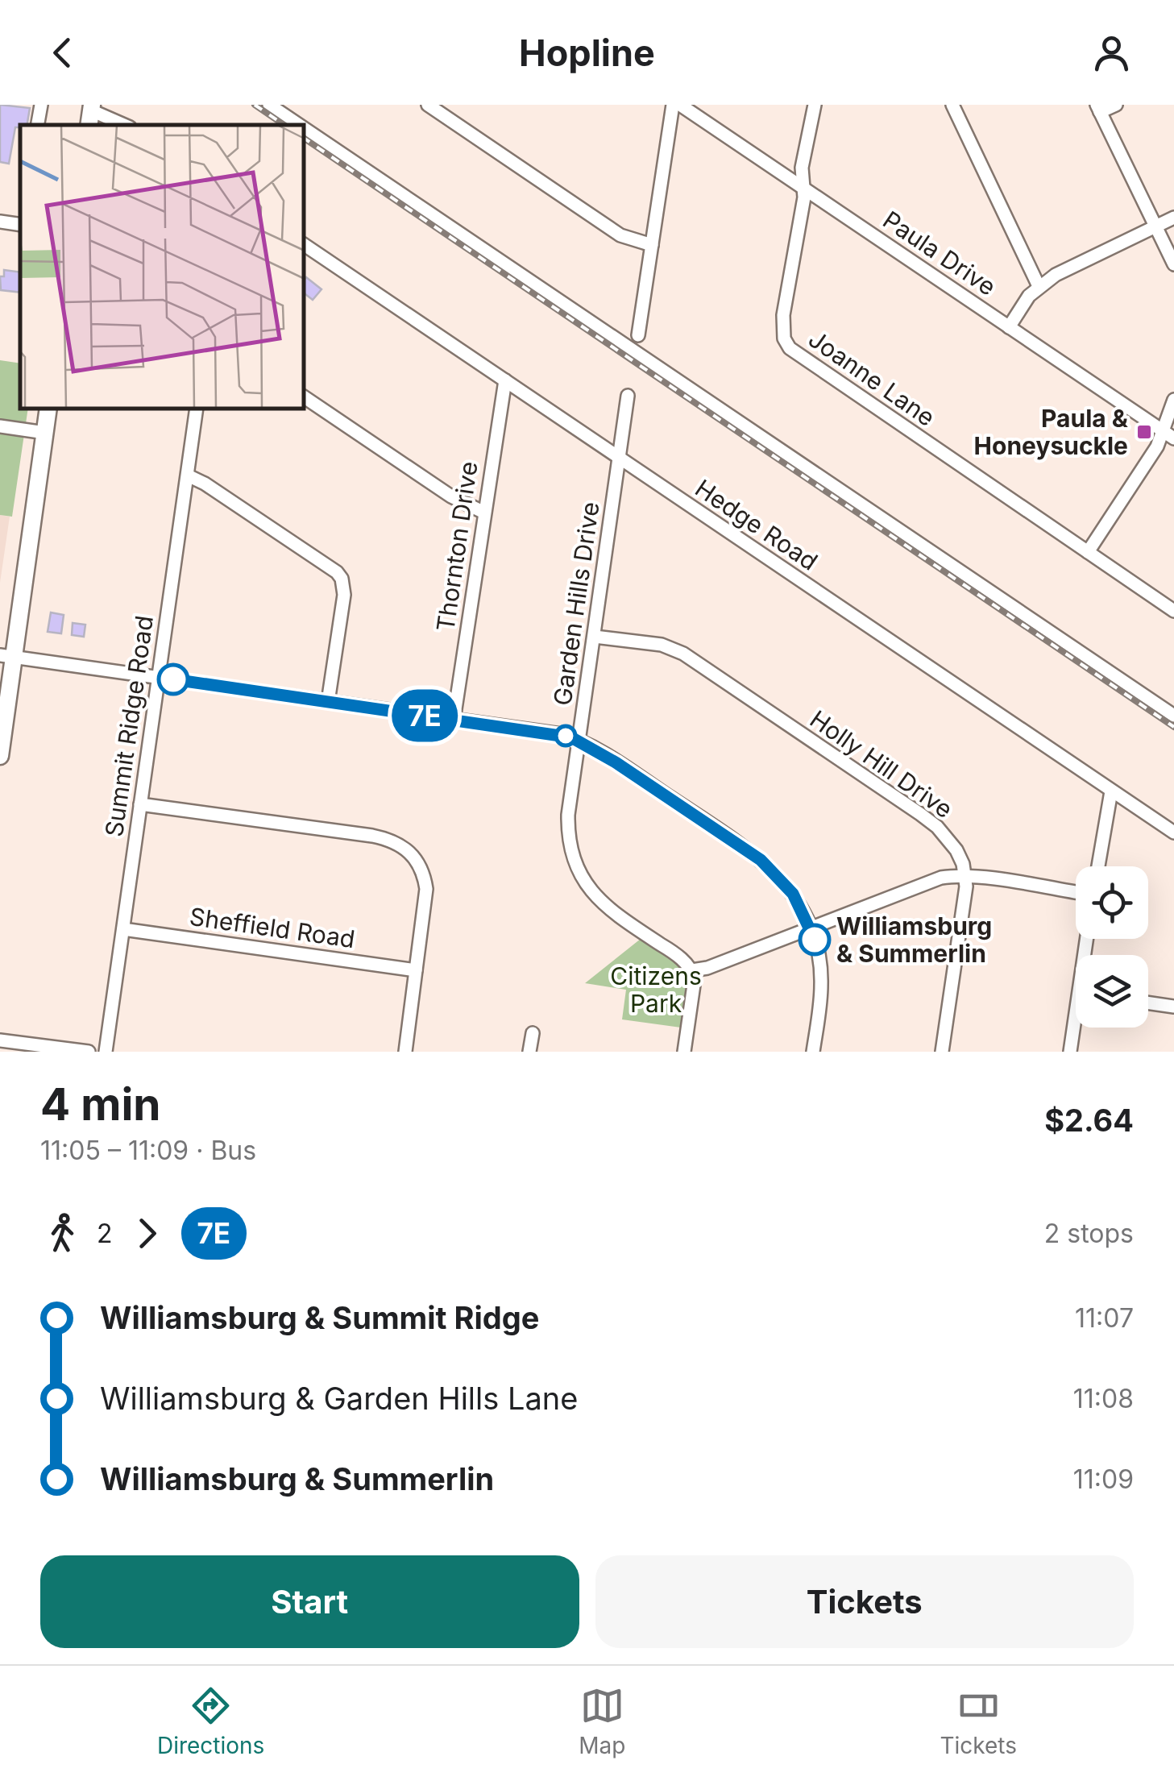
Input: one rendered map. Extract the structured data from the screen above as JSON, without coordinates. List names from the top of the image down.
{
  "streets": {
    "street": [
      "Paula Drive",
      "Joanne Lane",
      "Hedge Road",
      "Thornton Drive",
      "Garden Hills Drive",
      "Summit Ridge Road",
      "Holly Hill Drive",
      "Sheffield Road"
    ]
  },
  "crossings": [
    ["Paula Drive", "Joanne Lane"],
    ["Hedge Road", "Thornton Drive"],
    ["Hedge Road", "Garden Hills Drive"],
    ["Garden Hills Drive", "Holly Hill Drive"],
    ["Summit Ridge Road", "Sheffield Road"]
  ],
  "parks": ["Citizens Park"],
  "places": {
    "transit": ["Paula & Honeysuckle"],
    "other": ["Williamsburg & Summerlin"]
  },
  "lines": ["bus line 7E"],
  "page": {
    "header": "Hopline",
    "on_map": "7E",
    "heading": ["4 min", "11:05 – 11:09 · Bus", "$2.64"],
    "legs": ["2", "7E", "2 stops"],
    "list": [
      {
        "name": "Williamsburg & Summit Ridge",
        "value": "11:07"
      },
      {
        "name": "Williamsburg & Garden Hills Lane",
        "value": "11:08"
      },
      {
        "name": "Williamsburg & Summerlin",
        "value": "11:09"
      }
    ],
    "buttons": ["Start", "Tickets"],
    "tabs": ["Directions", "Map", "Tickets"]
  }
}
